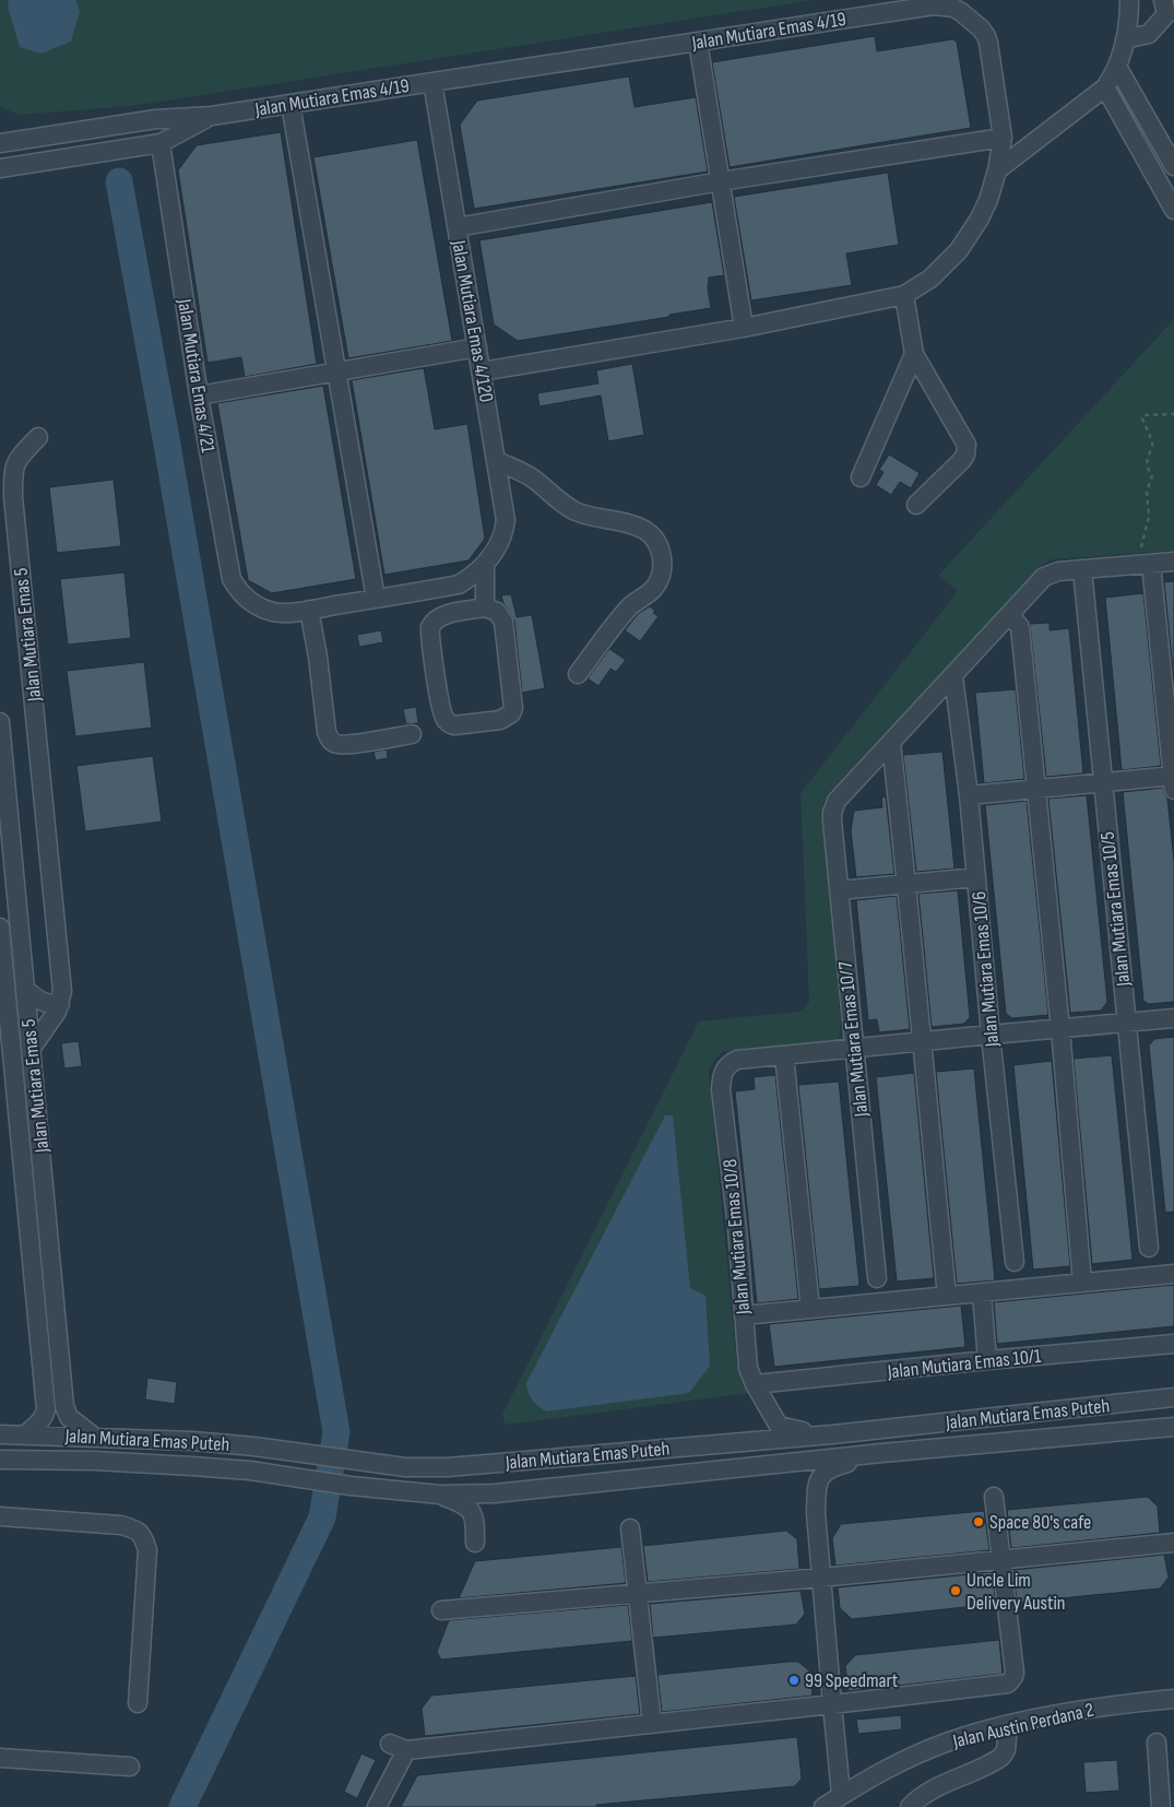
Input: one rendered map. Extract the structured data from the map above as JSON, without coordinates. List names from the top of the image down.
{
  "streets": {
    "street": [
      "Jalan Mutiara Emas 4/19",
      "Jalan Mutiara Emas 4/120",
      "Jalan Mutiara Emas 4/21",
      "Jalan Mutiara Emas 5",
      "Jalan Mutiara Emas 10/5",
      "Jalan Mutiara Emas 10/6",
      "Jalan Mutiara Emas 10/7",
      "Jalan Mutiara Emas 10/8",
      "Jalan Mutiara Emas 10/1",
      "Jalan Mutiara Emas Puteh",
      "Jalan Austin Perdana 2"
    ]
  },
  "crossings": [
    ["Jalan Mutiara Emas 4/19", "Jalan Mutiara Emas 4/120"],
    ["Jalan Mutiara Emas 4/19", "Jalan Mutiara Emas 4/21"],
    ["Jalan Mutiara Emas 5", "Jalan Mutiara Emas Puteh"],
    ["Jalan Mutiara Emas 10/8", "Jalan Mutiara Emas 10/1"],
    ["Jalan Mutiara Emas 10/8", "Jalan Mutiara Emas Puteh"]
  ],
  "places": ["Space 80's cafe", "Uncle Lim Delivery Austin", "99 Speedmart"]
}
